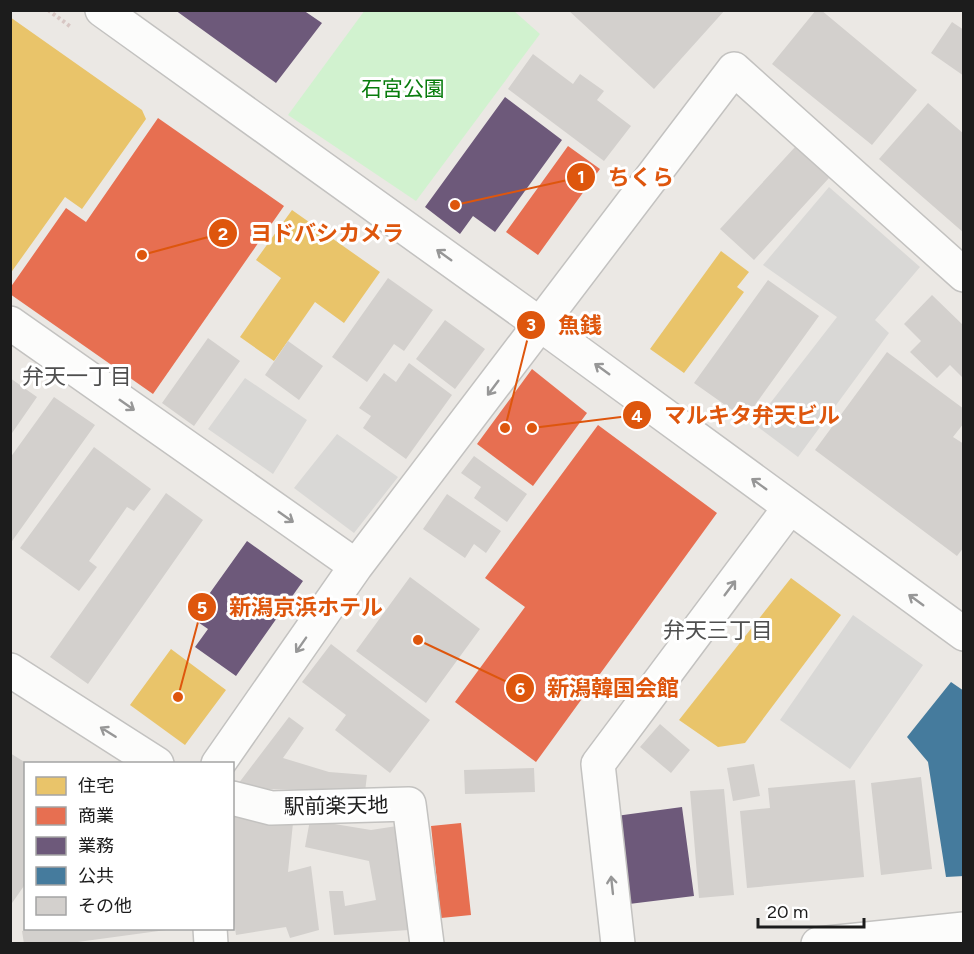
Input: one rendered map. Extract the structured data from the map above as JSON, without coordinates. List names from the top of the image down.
{
  "streets": {
    "street": ["駅前楽天地"]
  },
  "districts": ["弁天一丁目", "弁天三丁目"],
  "parks": ["石宮公園"],
  "places": [
    "ちくら",
    "ヨドバシカメラ",
    "魚銭",
    "マルキタ弁天ビル",
    "新潟韓国会館",
    "新潟京浜ホテル"
  ],
  "legend": [
    "住宅",
    "商業",
    "業務",
    "公共",
    "その他"
  ],
  "scale_bar": "20 m"
}
